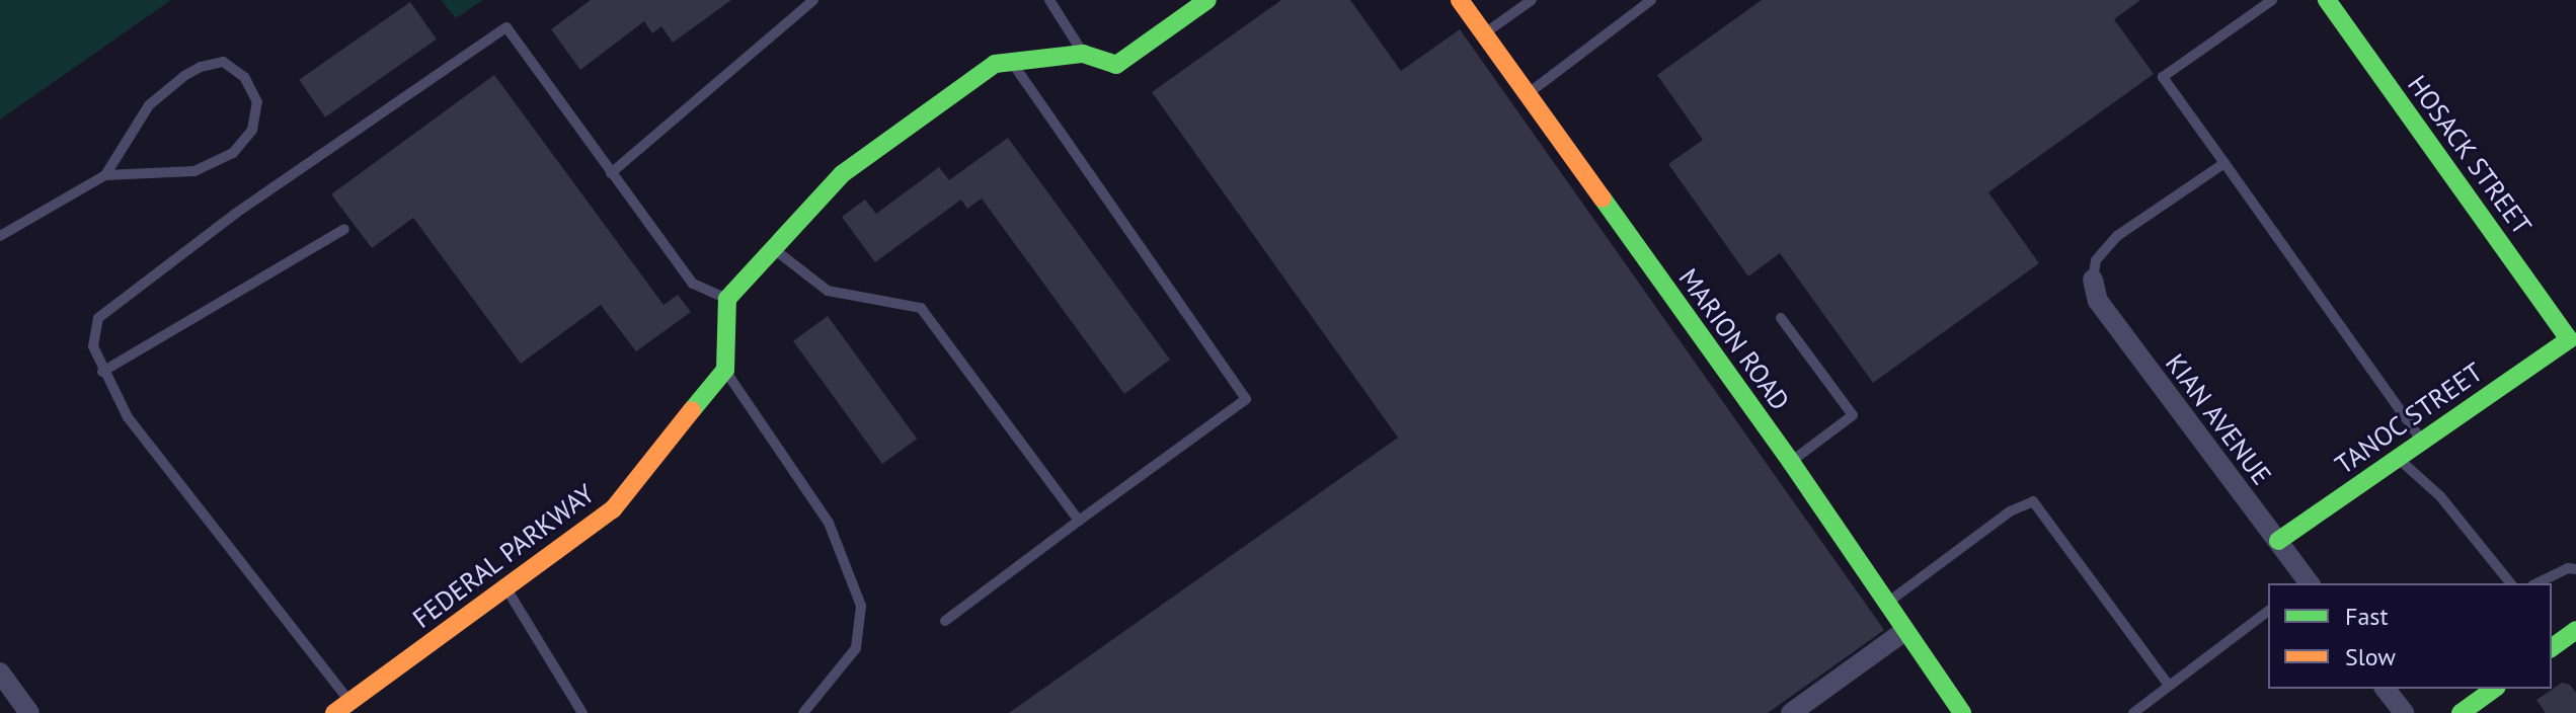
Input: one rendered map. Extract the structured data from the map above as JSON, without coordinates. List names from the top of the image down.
{
  "streets": {
    "street": [
      "HOSACK STREET",
      "MARION ROAD",
      "TANOC STREET",
      "KIAN AVENUE",
      "FEDERAL PARKWAY"
    ]
  },
  "crossings": [
    ["HOSACK STREET", "TANOC STREET"],
    ["TANOC STREET", "KIAN AVENUE"]
  ],
  "legend": ["Fast", "Slow"]
}
